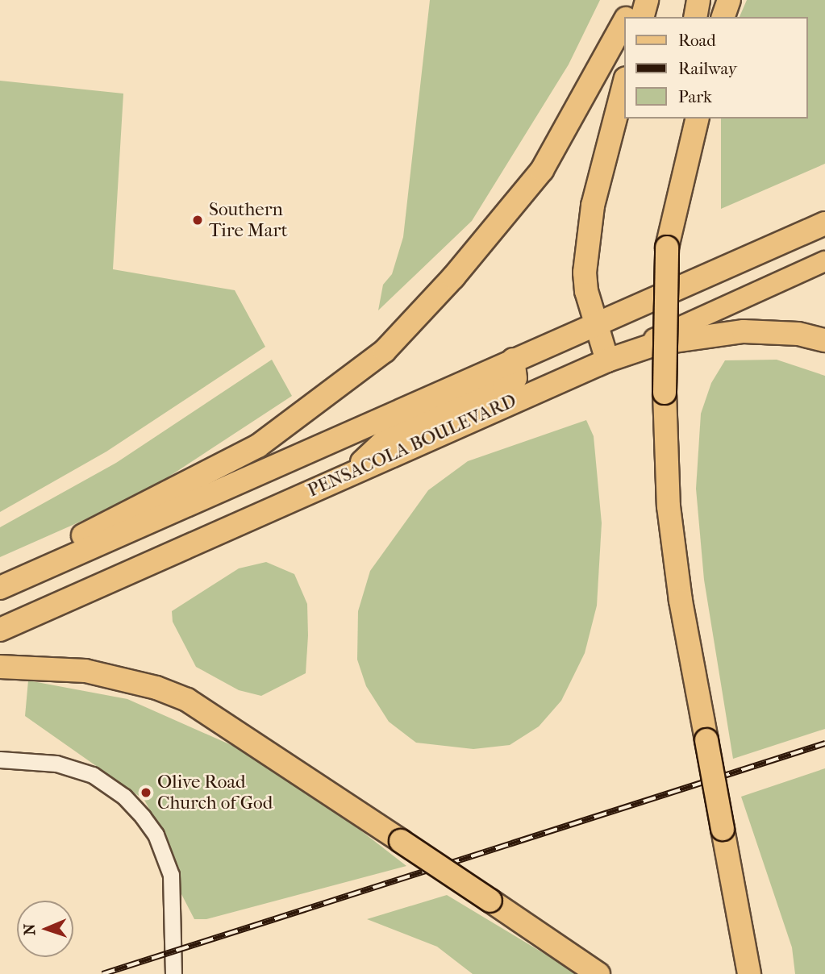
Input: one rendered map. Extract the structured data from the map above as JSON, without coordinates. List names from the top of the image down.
{
  "streets": {
    "highway": ["PENSACOLA BOULEVARD"]
  },
  "places": ["Southern Tire Mart", "Olive Road Church of God"],
  "legend": ["Road", "Railway", "Park"],
  "north": "left"
}
